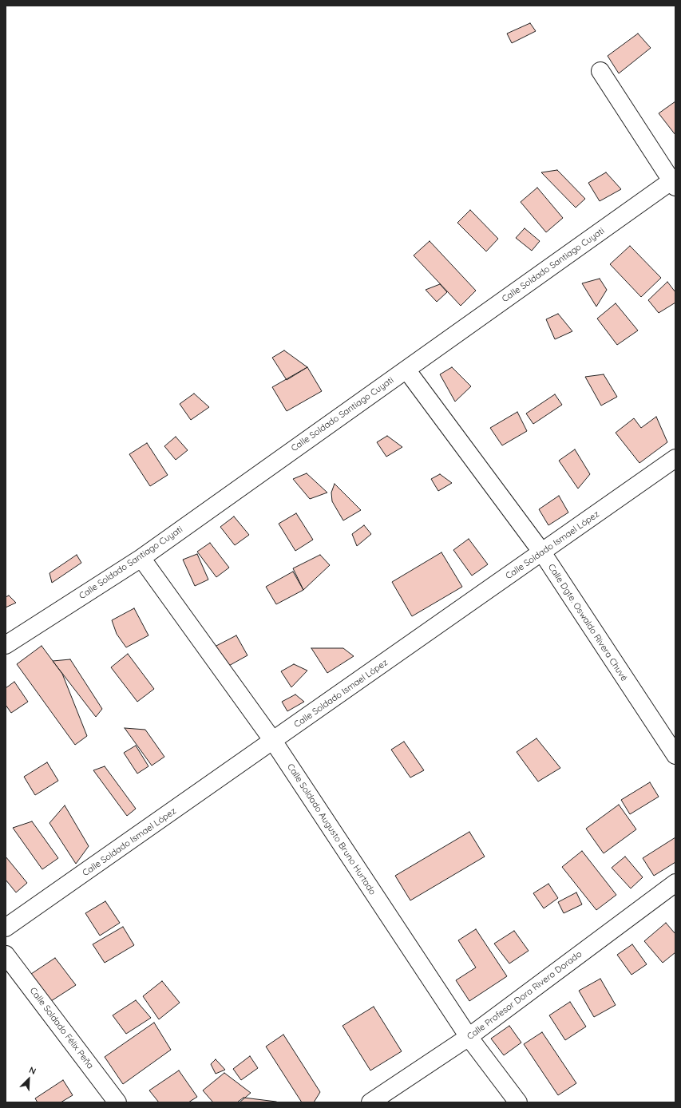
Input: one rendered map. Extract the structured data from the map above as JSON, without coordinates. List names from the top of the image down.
{
  "streets": {
    "street": [
      "Calle Soldado Santiago Cuyati",
      "Calle Soldado Ismael López",
      "Calle Dgte. Oswaldo Rivera Chuvé",
      "Calle Soldado Augusto Bruno Hurtado",
      "Calle Profesor Dora Rivero Dorado",
      "Calle Soldado Félix Peña"
    ]
  },
  "crossings": [
    ["Calle Soldado Santiago Cuyati", "Calle Dgte. Oswaldo Rivera Chuvé"],
    ["Calle Soldado Santiago Cuyati", "Calle Soldado Augusto Bruno Hurtado"],
    ["Calle Soldado Ismael López", "Calle Dgte. Oswaldo Rivera Chuvé"],
    ["Calle Soldado Ismael López", "Calle Soldado Augusto Bruno Hurtado"],
    ["Calle Soldado Augusto Bruno Hurtado", "Calle Profesor Dora Rivero Dorado"]
  ],
  "north": "top right"
}
